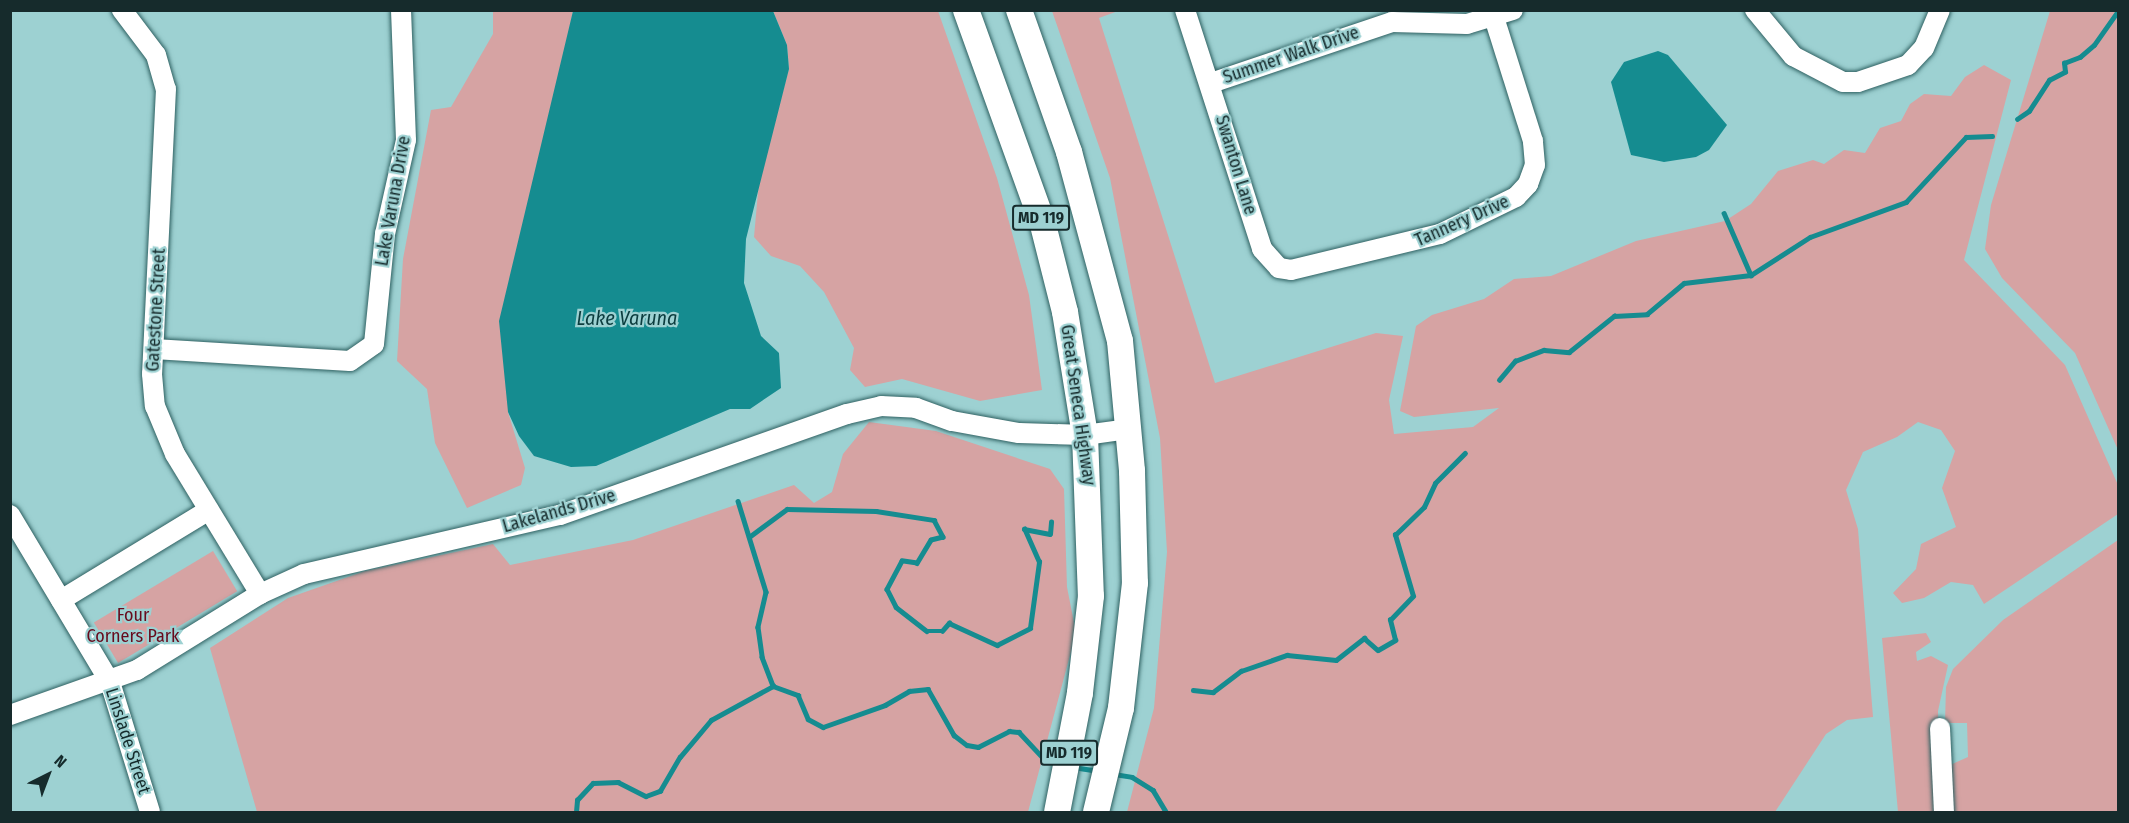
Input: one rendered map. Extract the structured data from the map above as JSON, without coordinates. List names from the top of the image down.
{
  "streets": {
    "main road": ["MD 119", "Great Seneca Highway"],
    "street": [
      "Summer Walk Drive",
      "Swanton Lane",
      "Lake Varuna Drive",
      "Tannery Drive",
      "Gatestone Street",
      "Lakelands Drive",
      "Linslade Street"
    ]
  },
  "crossings": [
    ["Summer Walk Drive", "Swanton Lane"],
    ["Summer Walk Drive", "Tannery Drive"],
    ["Swanton Lane", "Tannery Drive"],
    ["Lake Varuna Drive", "Gatestone Street"],
    ["MD 119", "Lakelands Drive"],
    ["Gatestone Street", "Lakelands Drive"],
    ["Great Seneca Highway", "Lakelands Drive"],
    ["Lakelands Drive", "Linslade Street"]
  ],
  "water": ["Lake Varuna"],
  "parks": ["Four Corners Park"],
  "north": "top right"
}
